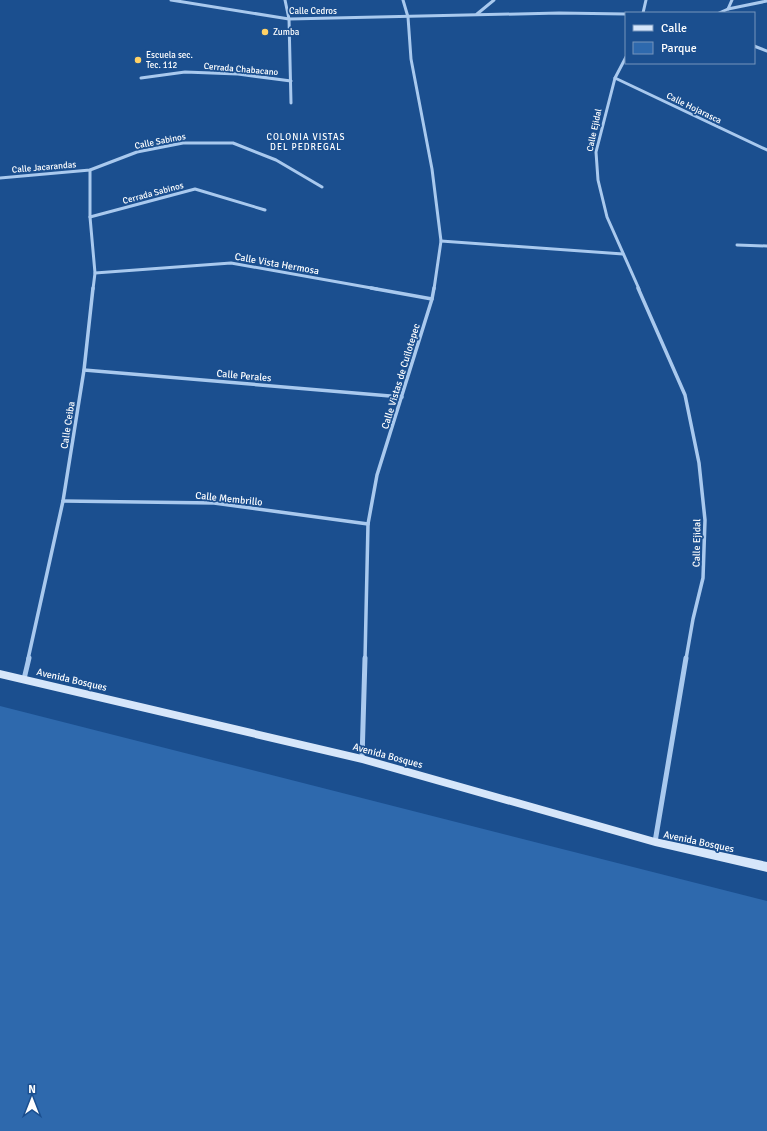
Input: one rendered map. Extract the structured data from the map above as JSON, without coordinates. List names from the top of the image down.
{
  "streets": {
    "street": [
      "Calle Cedros",
      "Cerrada Chabacano",
      "Calle Hojarasca",
      "Calle Ejidal",
      "Calle Sabinos",
      "Calle Jacarandas",
      "Cerrada Sabinos",
      "Calle Vista Hermosa",
      "Calle Perales",
      "Calle Vistas de Cuilotepec",
      "Calle Ceiba",
      "Calle Membrillo",
      "Avenida Bosques"
    ]
  },
  "crossings": [
    ["Calle Cedros", "Calle Vistas de Cuilotepec"],
    ["Calle Hojarasca", "Calle Ejidal"],
    ["Calle Ejidal", "Avenida Bosques"],
    ["Calle Sabinos", "Calle Jacarandas"],
    ["Calle Sabinos", "Calle Ceiba"],
    ["Calle Jacarandas", "Calle Ceiba"],
    ["Cerrada Sabinos", "Calle Ceiba"],
    ["Calle Vista Hermosa", "Calle Vistas de Cuilotepec"],
    ["Calle Vista Hermosa", "Calle Ceiba"],
    ["Calle Perales", "Calle Vistas de Cuilotepec"],
    ["Calle Perales", "Calle Ceiba"],
    ["Calle Vistas de Cuilotepec", "Calle Membrillo"],
    ["Calle Vistas de Cuilotepec", "Avenida Bosques"],
    ["Calle Ceiba", "Calle Membrillo"],
    ["Calle Ceiba", "Avenida Bosques"]
  ],
  "districts": ["COLONIA VISTAS DEL PEDREGAL"],
  "places": ["Zumba", "Escuela sec. Tec. 112"],
  "legend": ["Calle", "Parque"],
  "north": "top"
}
